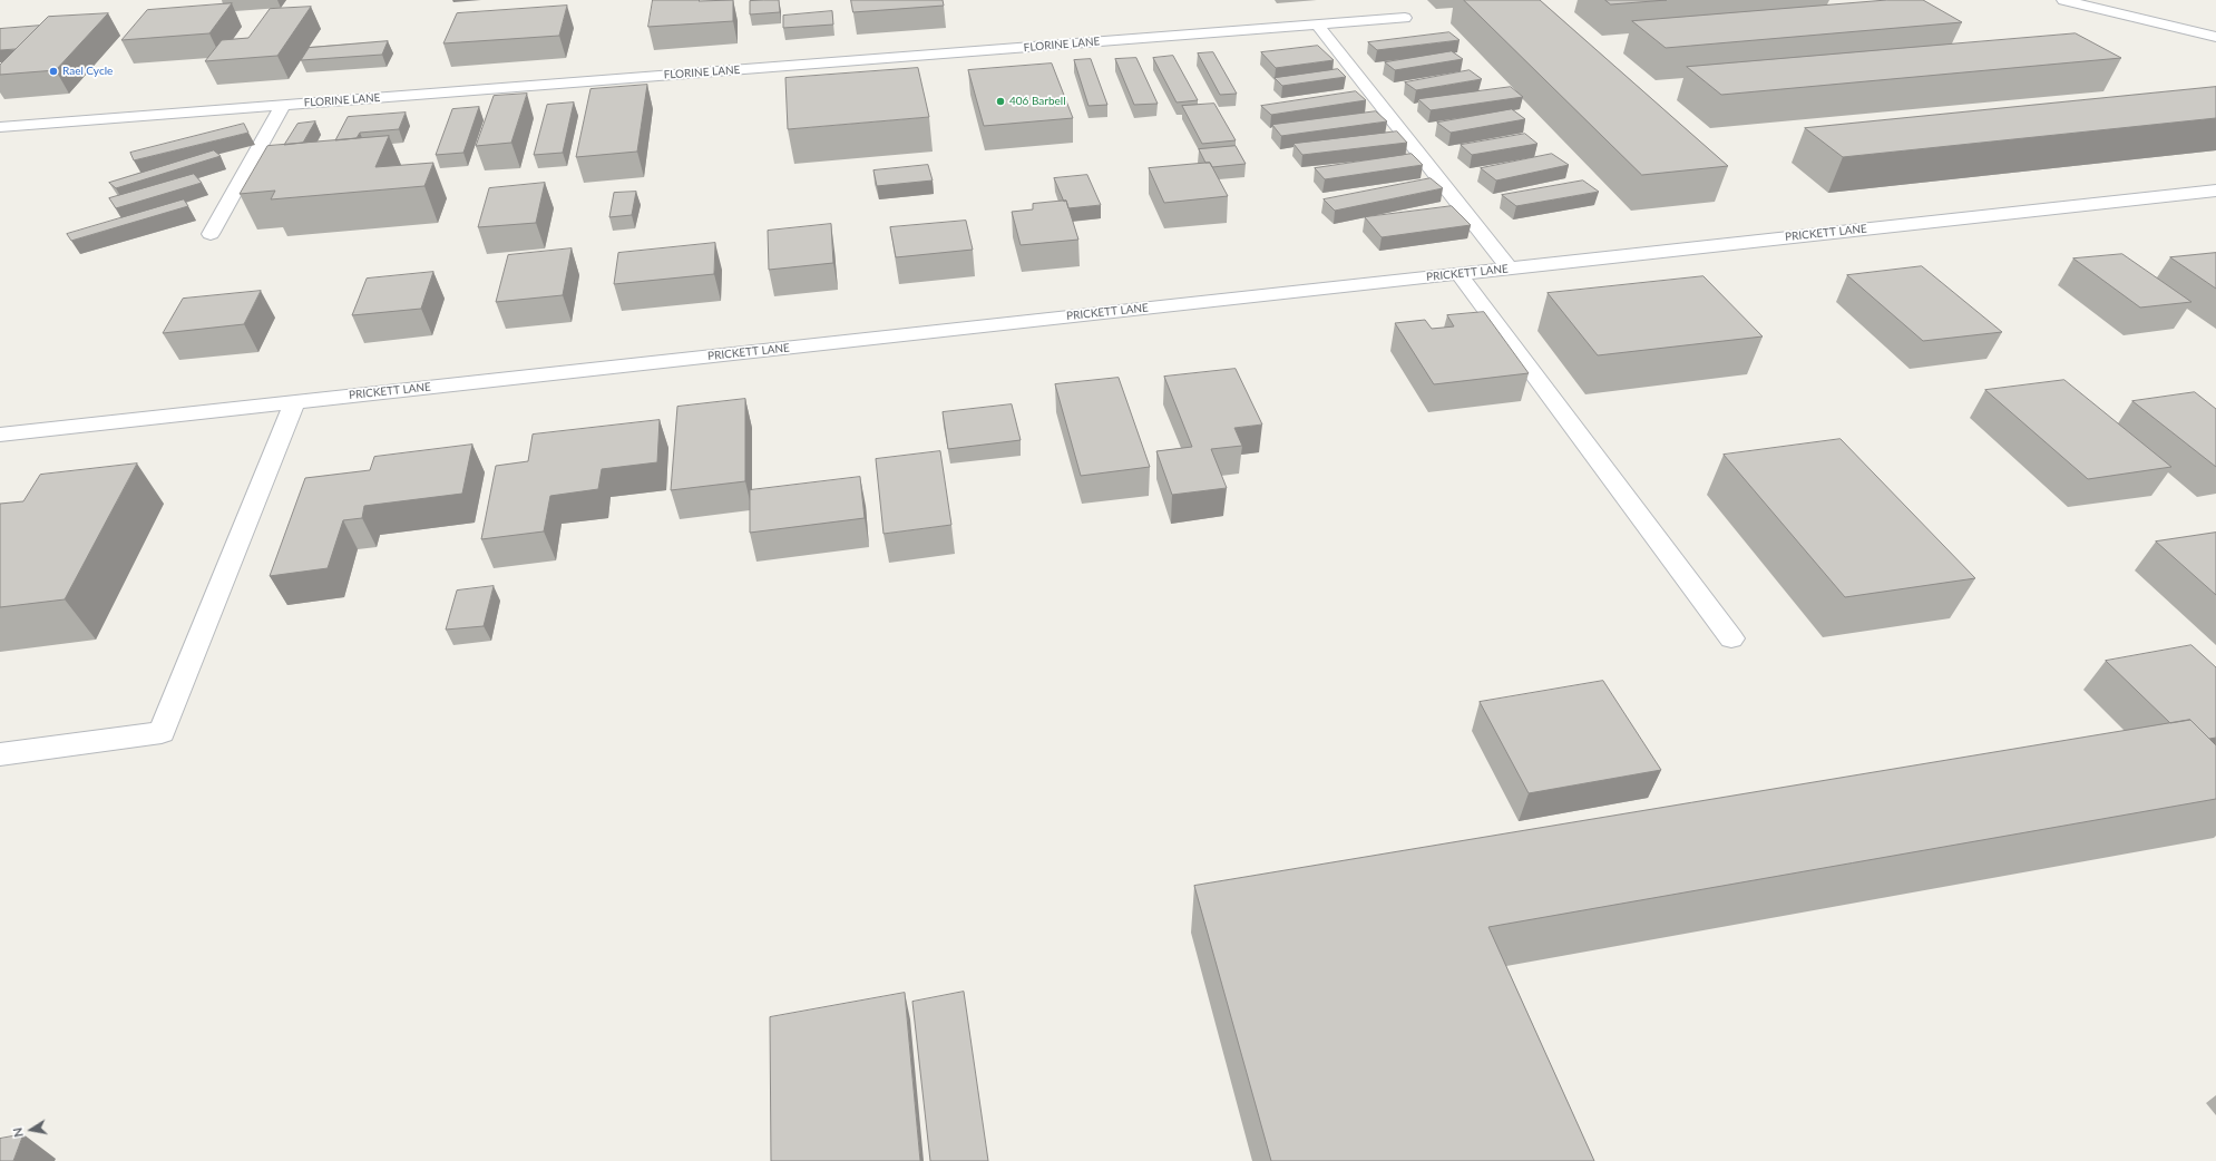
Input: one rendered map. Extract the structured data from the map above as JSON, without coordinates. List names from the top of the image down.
{
  "streets": {
    "street": ["FLORINE LANE", "PRICKETT LANE"]
  },
  "places": ["Rael Cycle", "406 Barbell"],
  "north": "left"
}
